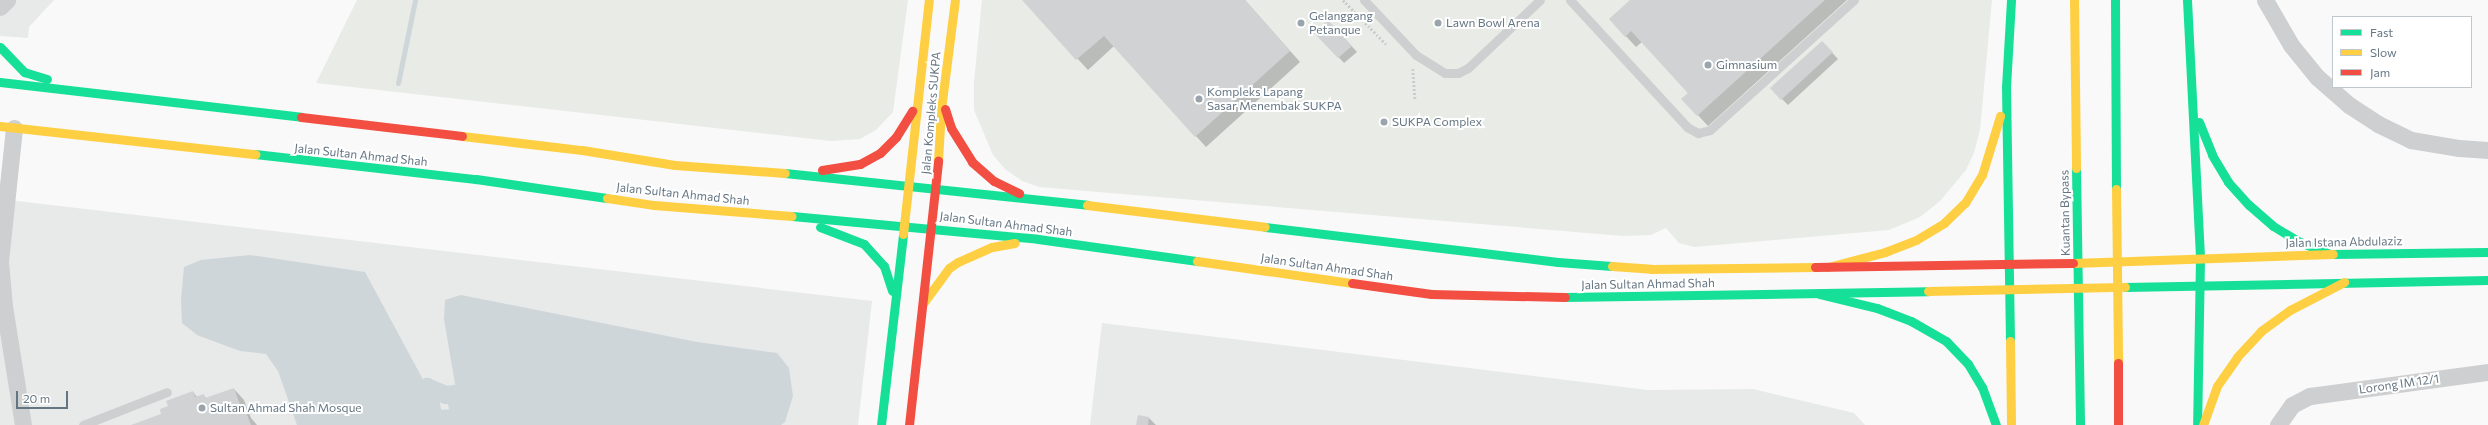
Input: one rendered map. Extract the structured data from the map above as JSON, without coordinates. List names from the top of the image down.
{
  "streets": {
    "main road": [
      "Jalan Kompleks SUKPA",
      "Jalan Sultan Ahmad Shah",
      "Kuantan Bypass",
      "Jalan Istana Abdulaziz"
    ],
    "street": ["Lorong IM 12/1"]
  },
  "crossings": [
    ["Jalan Kompleks SUKPA", "Jalan Sultan Ahmad Shah"],
    ["Jalan Sultan Ahmad Shah", "Jalan Istana Abdulaziz"]
  ],
  "places": [
    "Gelanggang Petanque",
    "Lawn Bowl Arena",
    "Gimnasium",
    "Kompleks Lapang Sasar Menembak SUKPA",
    "SUKPA Complex",
    "Sultan Ahmad Shah Mosque"
  ],
  "legend": ["Fast", "Slow", "Jam"],
  "scale_bar": "20 m"
}
